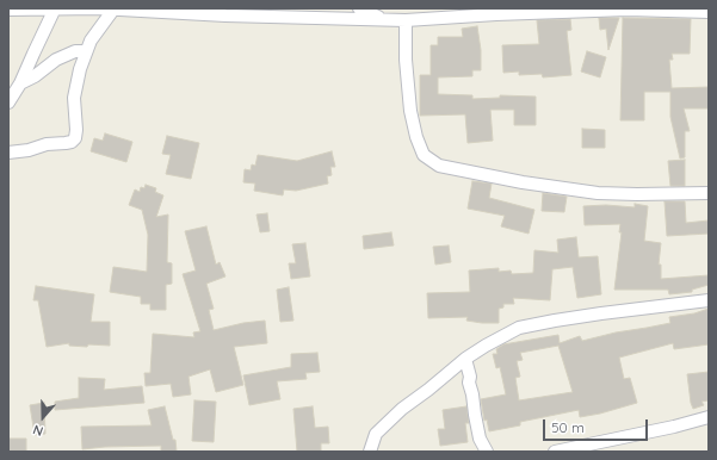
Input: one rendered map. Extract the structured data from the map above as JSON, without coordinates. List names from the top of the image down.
{
  "scale_bar": "50 m",
  "north": "bottom"
}
